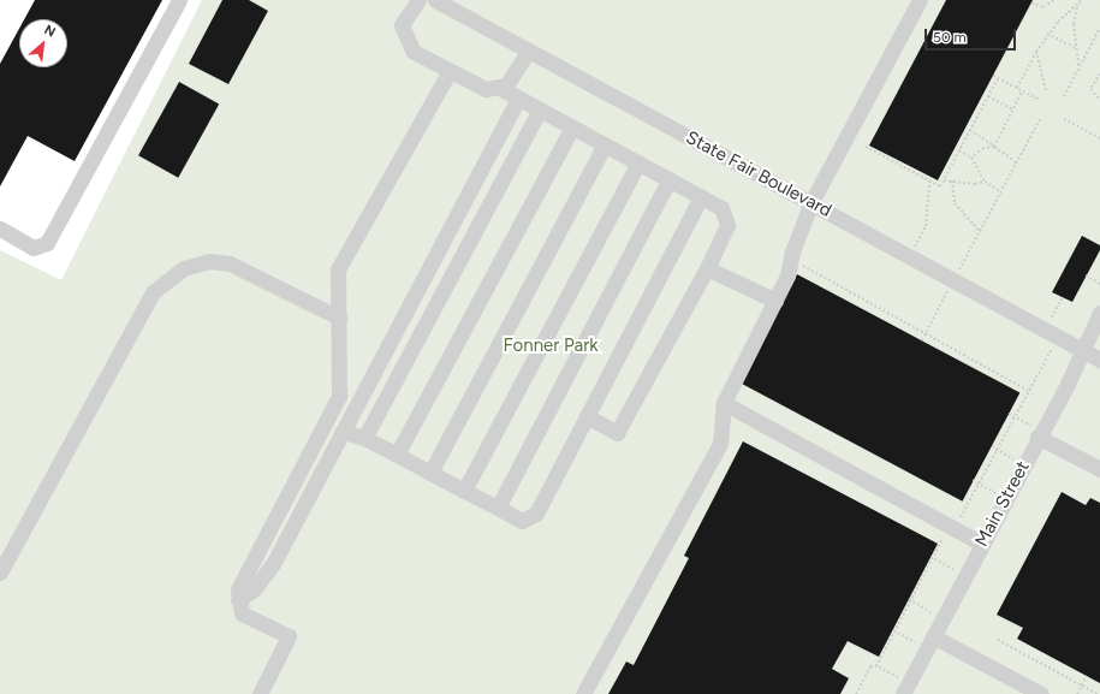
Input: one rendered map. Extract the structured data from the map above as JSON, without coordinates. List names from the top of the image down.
{
  "streets": {
    "street": ["State Fair Boulevard", "Main Street"]
  },
  "crossings": [
    ["State Fair Boulevard", "Main Street"]
  ],
  "parks": ["Fonner Park"],
  "scale_bar": "50 m",
  "north": "top right"
}
